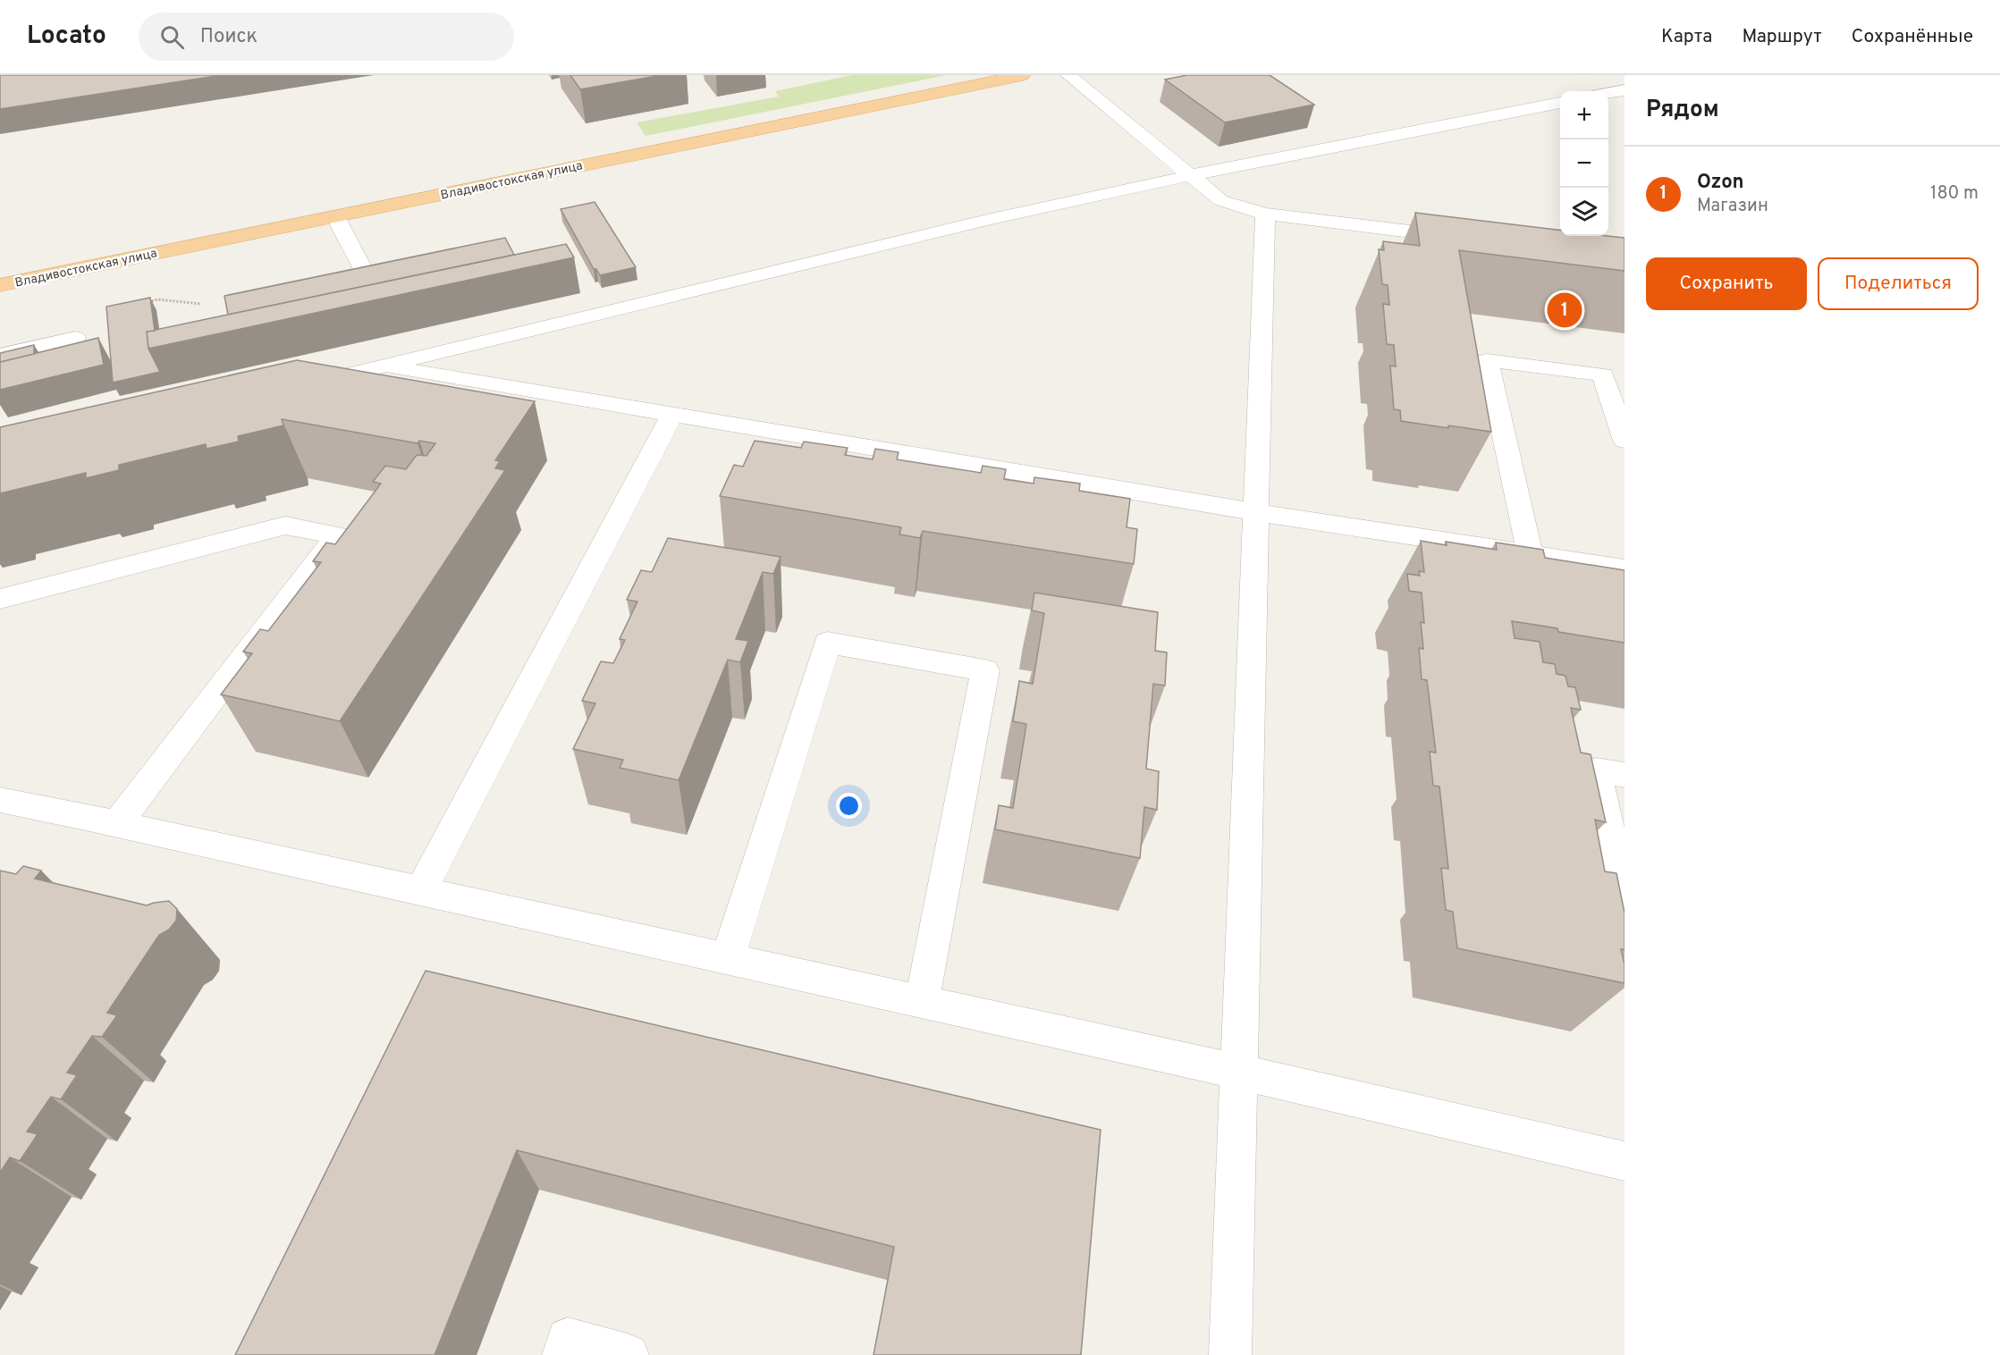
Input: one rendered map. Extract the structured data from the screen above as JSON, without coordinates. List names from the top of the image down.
{
  "streets": {
    "main road": ["Владивостокская улица"]
  },
  "page": {
    "header": "Locato",
    "search": "Поиск",
    "nav": ["Карта", "Маршрут", "Сохранённые"],
    "heading": "Рядом",
    "map_buttons": ["+", "−"],
    "list": [
      {
        "mark": "1",
        "name": "Ozon",
        "note": "Магазин",
        "value": "180 m"
      }
    ],
    "buttons": ["Сохранить", "Поделиться"],
    "pins": "1"
  }
}
